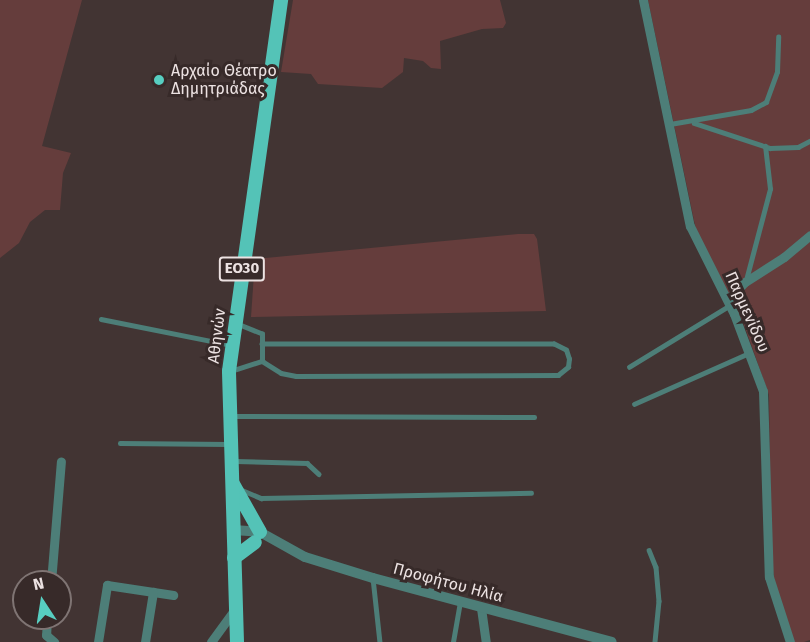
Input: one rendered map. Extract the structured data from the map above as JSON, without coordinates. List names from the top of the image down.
{
  "streets": {
    "main road": ["ΕΟ30", "Αθηνών"],
    "street": ["Παρμενίδου", "Προφήτου Ηλία"]
  },
  "places": ["Αρχαίο Θέατρο Δημητριάδας"],
  "north": "top"
}
